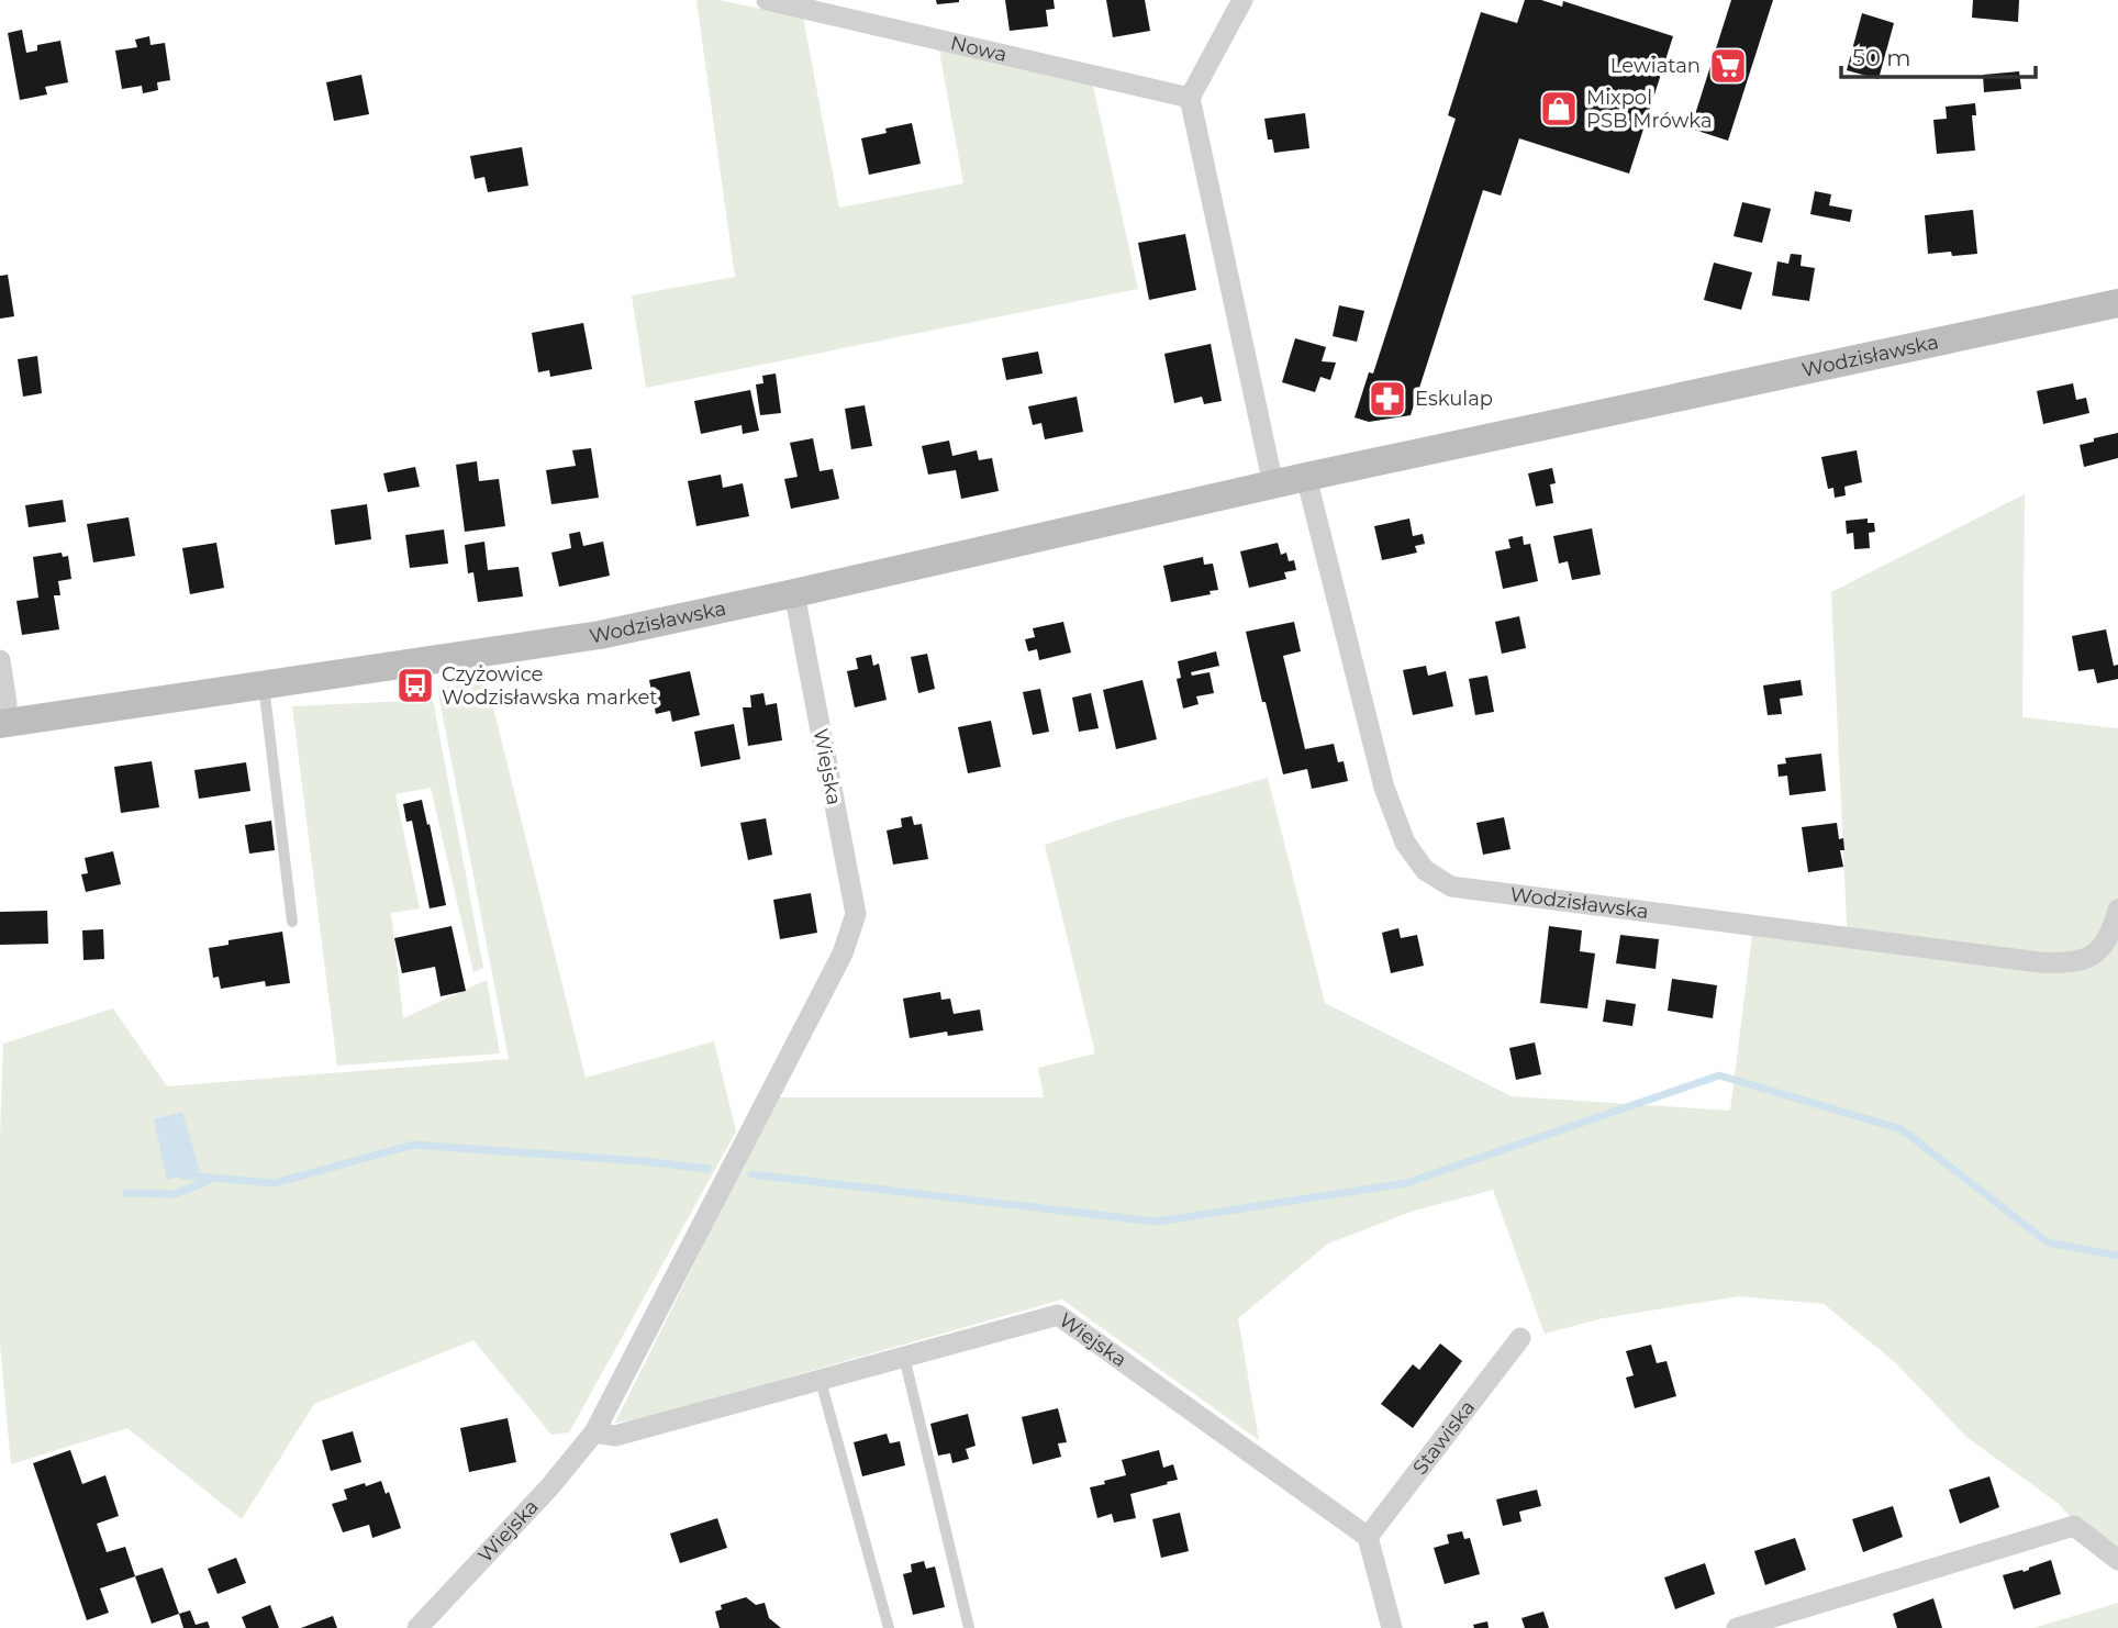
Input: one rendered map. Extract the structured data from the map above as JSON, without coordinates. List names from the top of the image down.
{
  "streets": {
    "street": [
      "Nowa",
      "Wodzisławska",
      "Wiejska",
      "Stawiska"
    ]
  },
  "crossings": [
    ["Wodzisławska", "Wiejska"],
    ["Wiejska", "Stawiska"]
  ],
  "places": {
    "supermarket": ["Lewiatan"],
    "shop": ["Mixpol PSB Mrówka"],
    "pharmacy": ["Eskulap"],
    "bus stop": ["Czyżowice Wodzisławska market"]
  },
  "scale_bar": "50 m"
}
